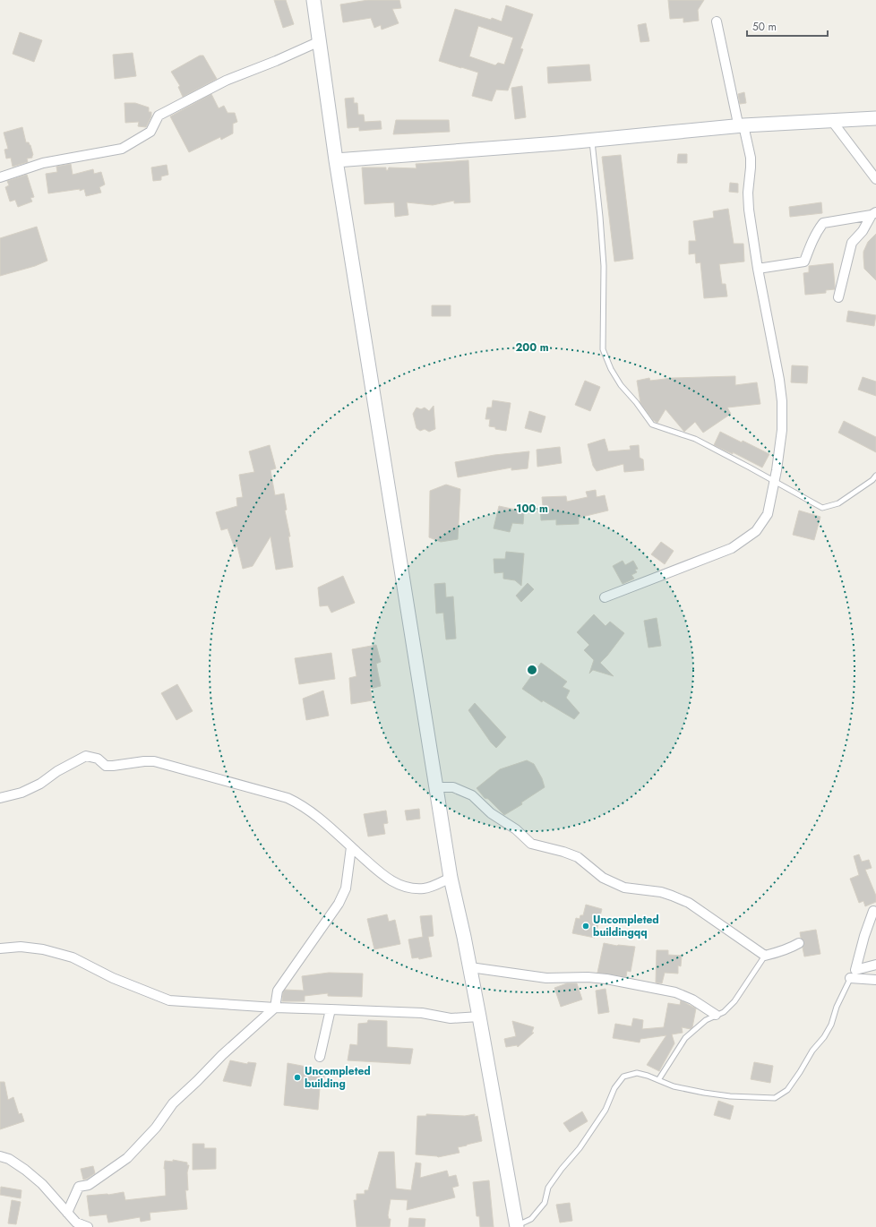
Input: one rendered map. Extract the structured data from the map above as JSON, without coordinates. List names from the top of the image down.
{
  "places": ["Uncompleted buildingqq", "Uncompleted building"],
  "scale_bar": "50 m",
  "rings": ["200 m", "100 m"]
}
